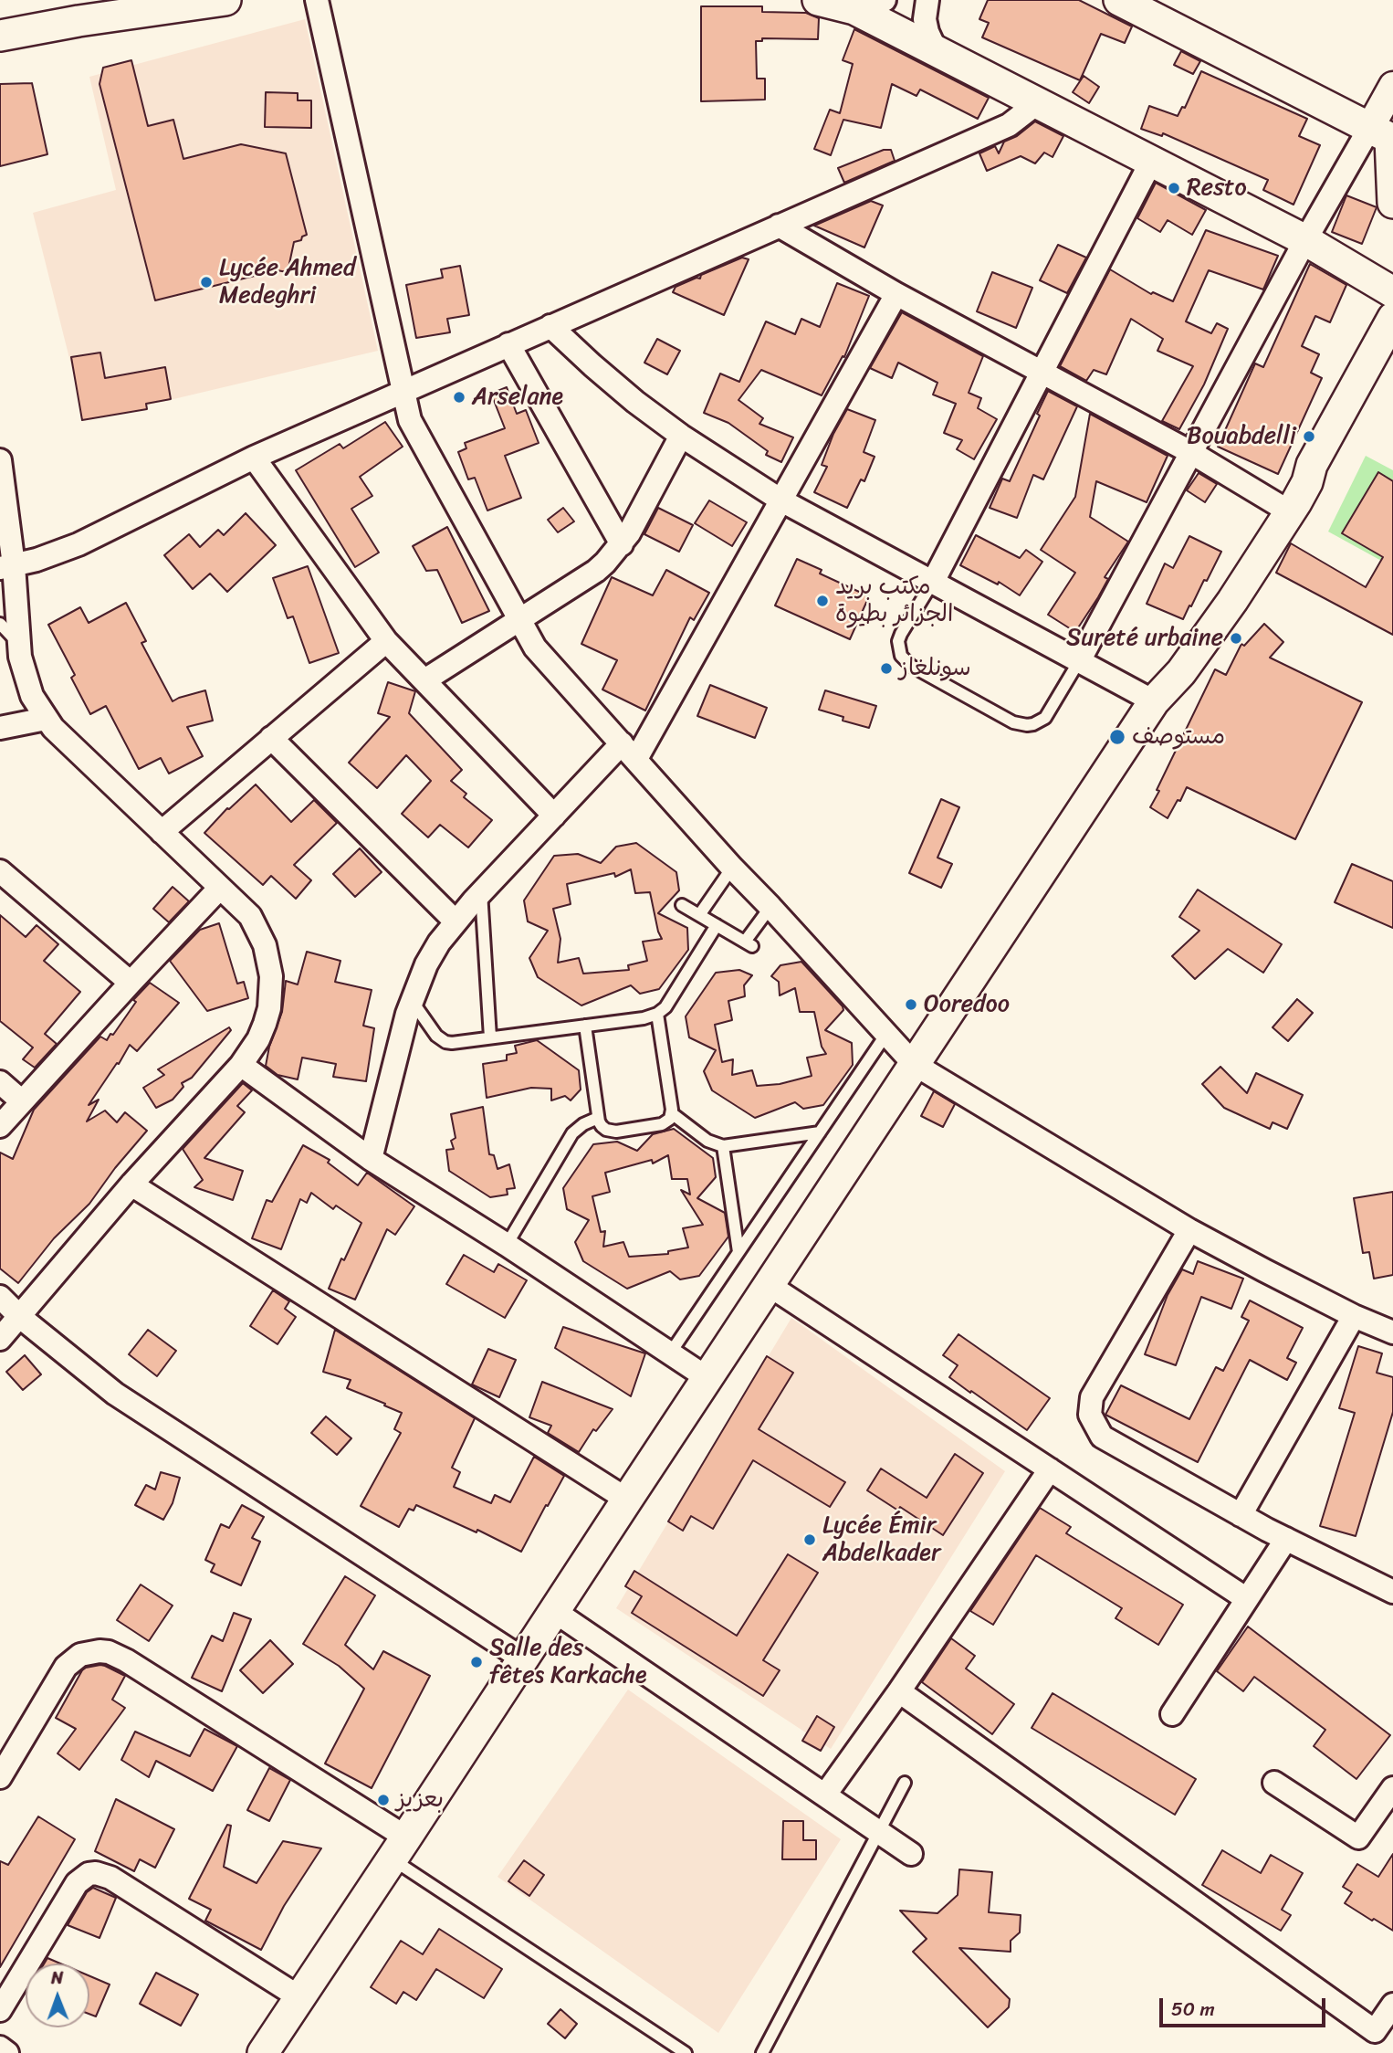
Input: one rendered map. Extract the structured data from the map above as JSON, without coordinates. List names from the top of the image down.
{
  "places": [
    "Resto",
    "Lycée Ahmed Medeghri",
    "Arselane",
    "Bouabdelli",
    "مكتب بريد الجزائر بطيوة",
    "Sureté urbaine",
    "سونلغاز",
    "مستوصف",
    "Ooredoo",
    "Lycée Émir Abdelkader",
    "Salle des fêtes Karkache",
    "بعزيز"
  ],
  "scale_bar": "50 m",
  "north": "top"
}
